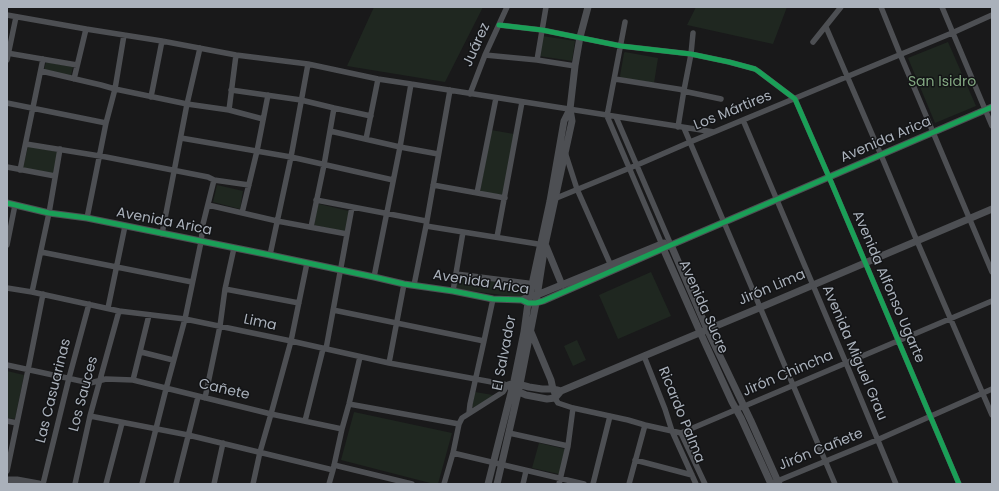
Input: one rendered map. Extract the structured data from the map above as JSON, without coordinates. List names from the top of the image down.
{
  "streets": {
    "street": [
      "Juárez",
      "Los Mártires",
      "Avenida Arica",
      "Avenida Alfonso Ugarte",
      "Jirón Lima",
      "Avenida Sucre",
      "Lima",
      "El Salvador",
      "Avenida Miguel Grau",
      "Jirón Chincha",
      "Cañete",
      "Las Casuarinas",
      "Los Sauces",
      "Ricardo Palma",
      "Jirón Cañete"
    ]
  },
  "crossings": [
    ["Los Mártires", "Avenida Alfonso Ugarte"],
    ["Los Mártires", "Avenida Sucre"],
    ["Los Mártires", "El Salvador"],
    ["Los Mártires", "Avenida Miguel Grau"],
    ["Avenida Arica", "Avenida Alfonso Ugarte"],
    ["Avenida Arica", "Avenida Sucre"],
    ["Avenida Arica", "El Salvador"],
    ["Avenida Arica", "Avenida Miguel Grau"],
    ["Avenida Alfonso Ugarte", "Jirón Lima"],
    ["Avenida Alfonso Ugarte", "Jirón Chincha"],
    ["Avenida Alfonso Ugarte", "Jirón Cañete"],
    ["Jirón Lima", "Avenida Sucre"],
    ["Jirón Lima", "Avenida Miguel Grau"],
    ["Jirón Lima", "Ricardo Palma"],
    ["Avenida Sucre", "Jirón Chincha"],
    ["Avenida Sucre", "Jirón Cañete"],
    ["Lima", "El Salvador"],
    ["Lima", "Las Casuarinas"],
    ["Lima", "Los Sauces"],
    ["Avenida Miguel Grau", "Jirón Chincha"],
    ["Avenida Miguel Grau", "Jirón Cañete"],
    ["Jirón Chincha", "Ricardo Palma"],
    ["Cañete", "Las Casuarinas"],
    ["Cañete", "Los Sauces"]
  ],
  "parks": ["San Isidro"]
}
